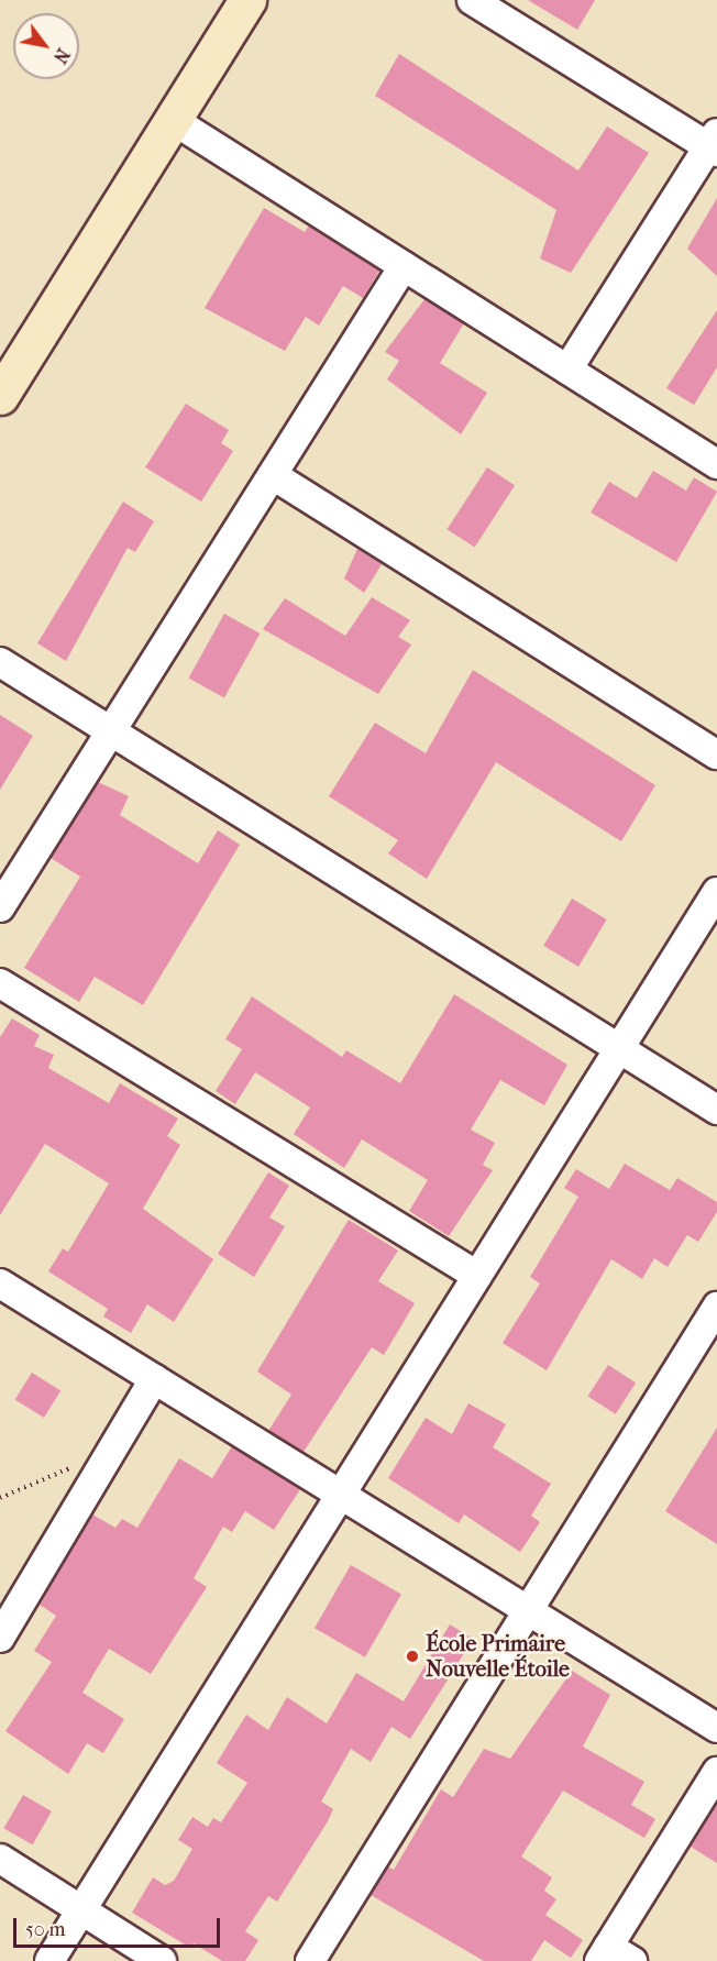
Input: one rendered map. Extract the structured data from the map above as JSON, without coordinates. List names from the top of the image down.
{
  "places": ["École Primaire Nouvelle Étoile"],
  "scale_bar": "50 m",
  "north": "bottom right"
}
